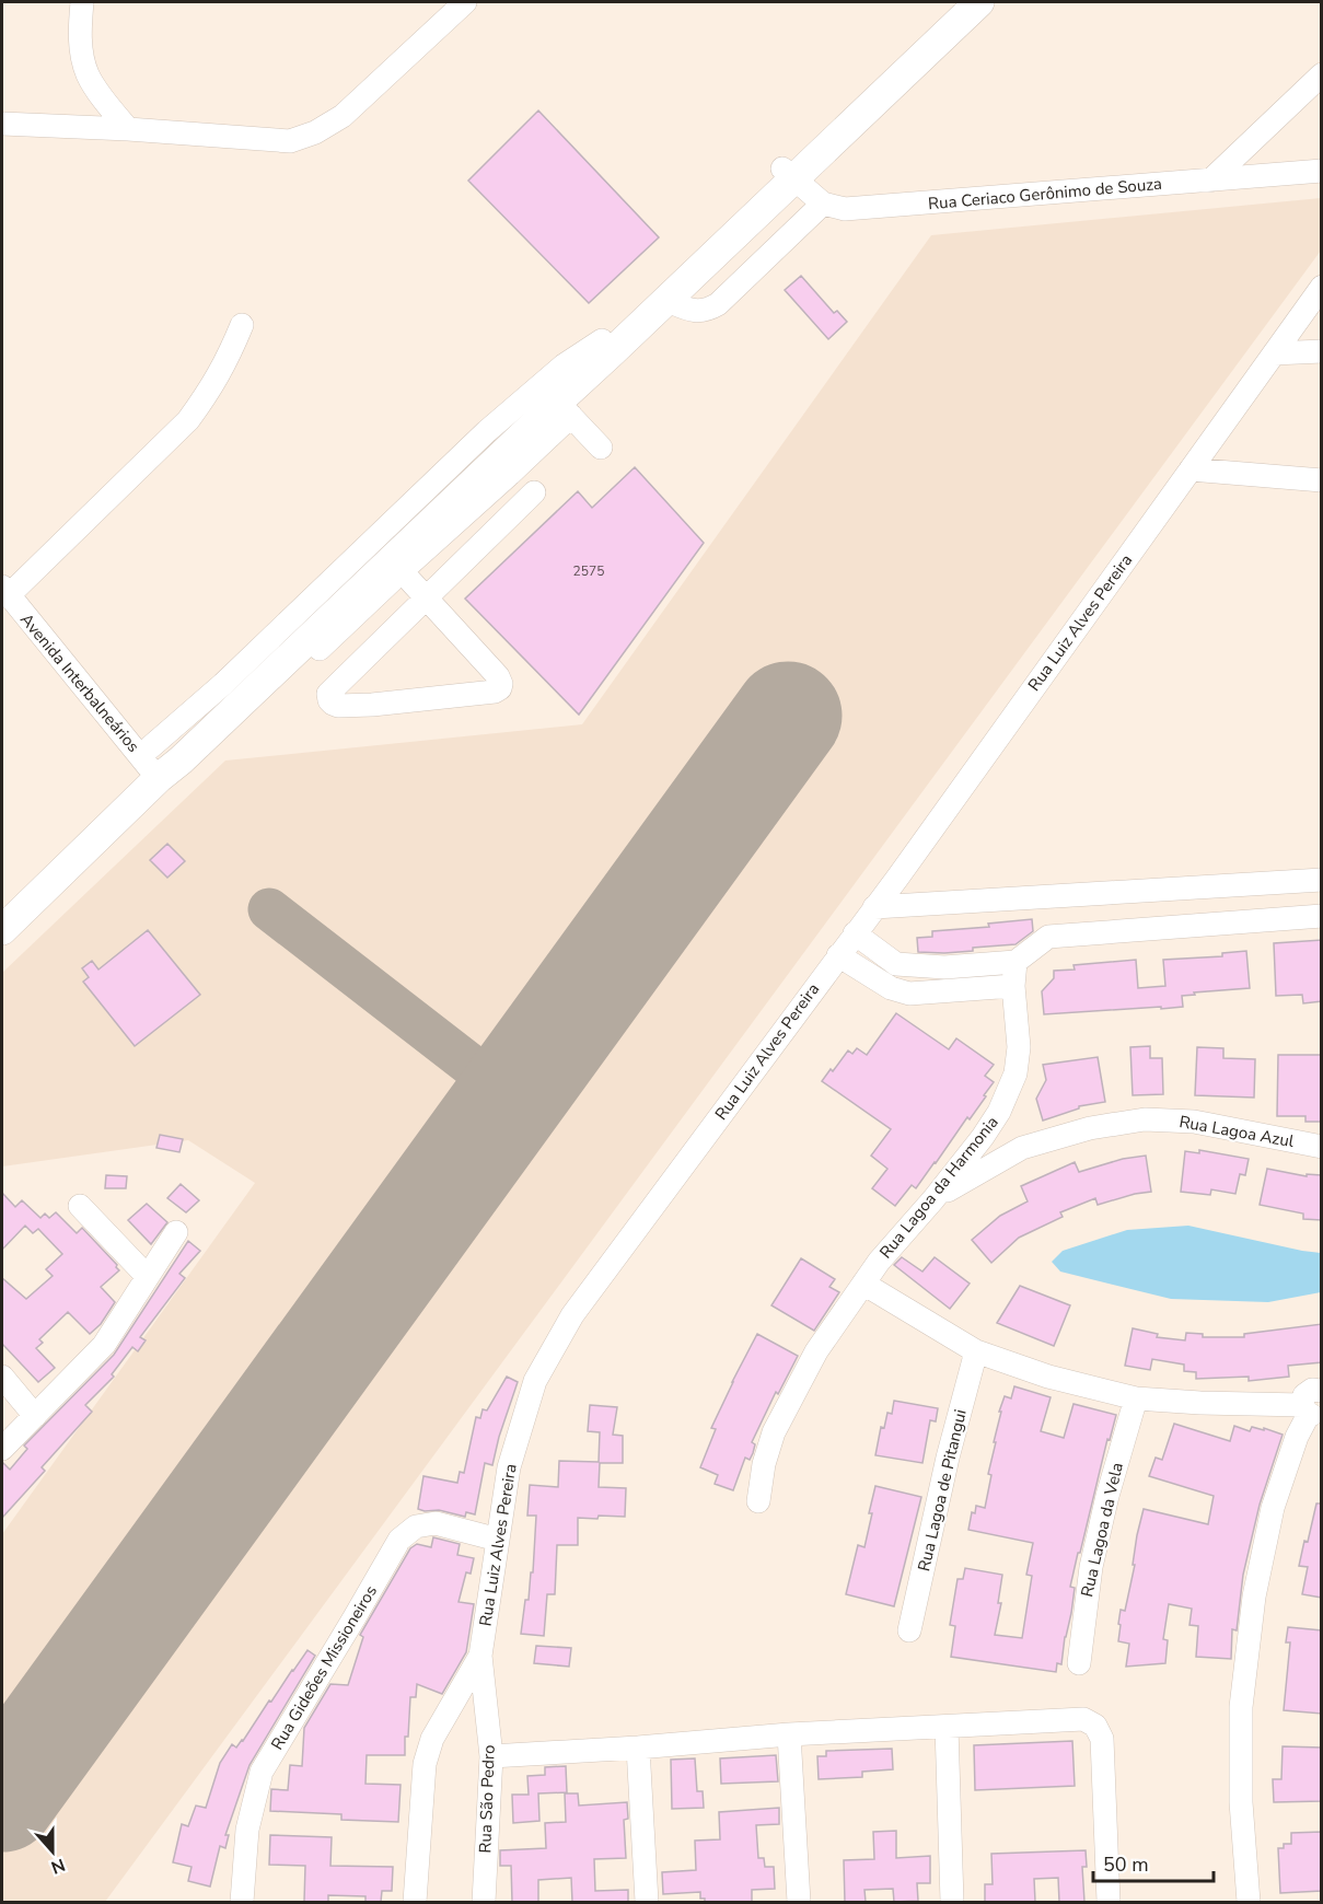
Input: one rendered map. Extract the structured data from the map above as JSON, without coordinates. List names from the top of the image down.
{
  "streets": {
    "street": [
      "Rua Ceriaco Gerônimo de Souza",
      "Rua Luiz Alves Pereira",
      "Avenida Interbalneários",
      "Rua Lagoa Azul",
      "Rua Lagoa da Harmonia",
      "Rua Lagoa de Pitangui",
      "Rua Lagoa da Vela",
      "Rua Gideões Missioneiros",
      "Rua São Pedro"
    ]
  },
  "crossings": [
    ["Rua Luiz Alves Pereira", "Rua Gideões Missioneiros"],
    ["Rua Luiz Alves Pereira", "Rua São Pedro"],
    ["Rua Lagoa Azul", "Rua Lagoa da Harmonia"]
  ],
  "house_numbers": ["2575"],
  "scale_bar": "50 m",
  "north": "bottom"
}
